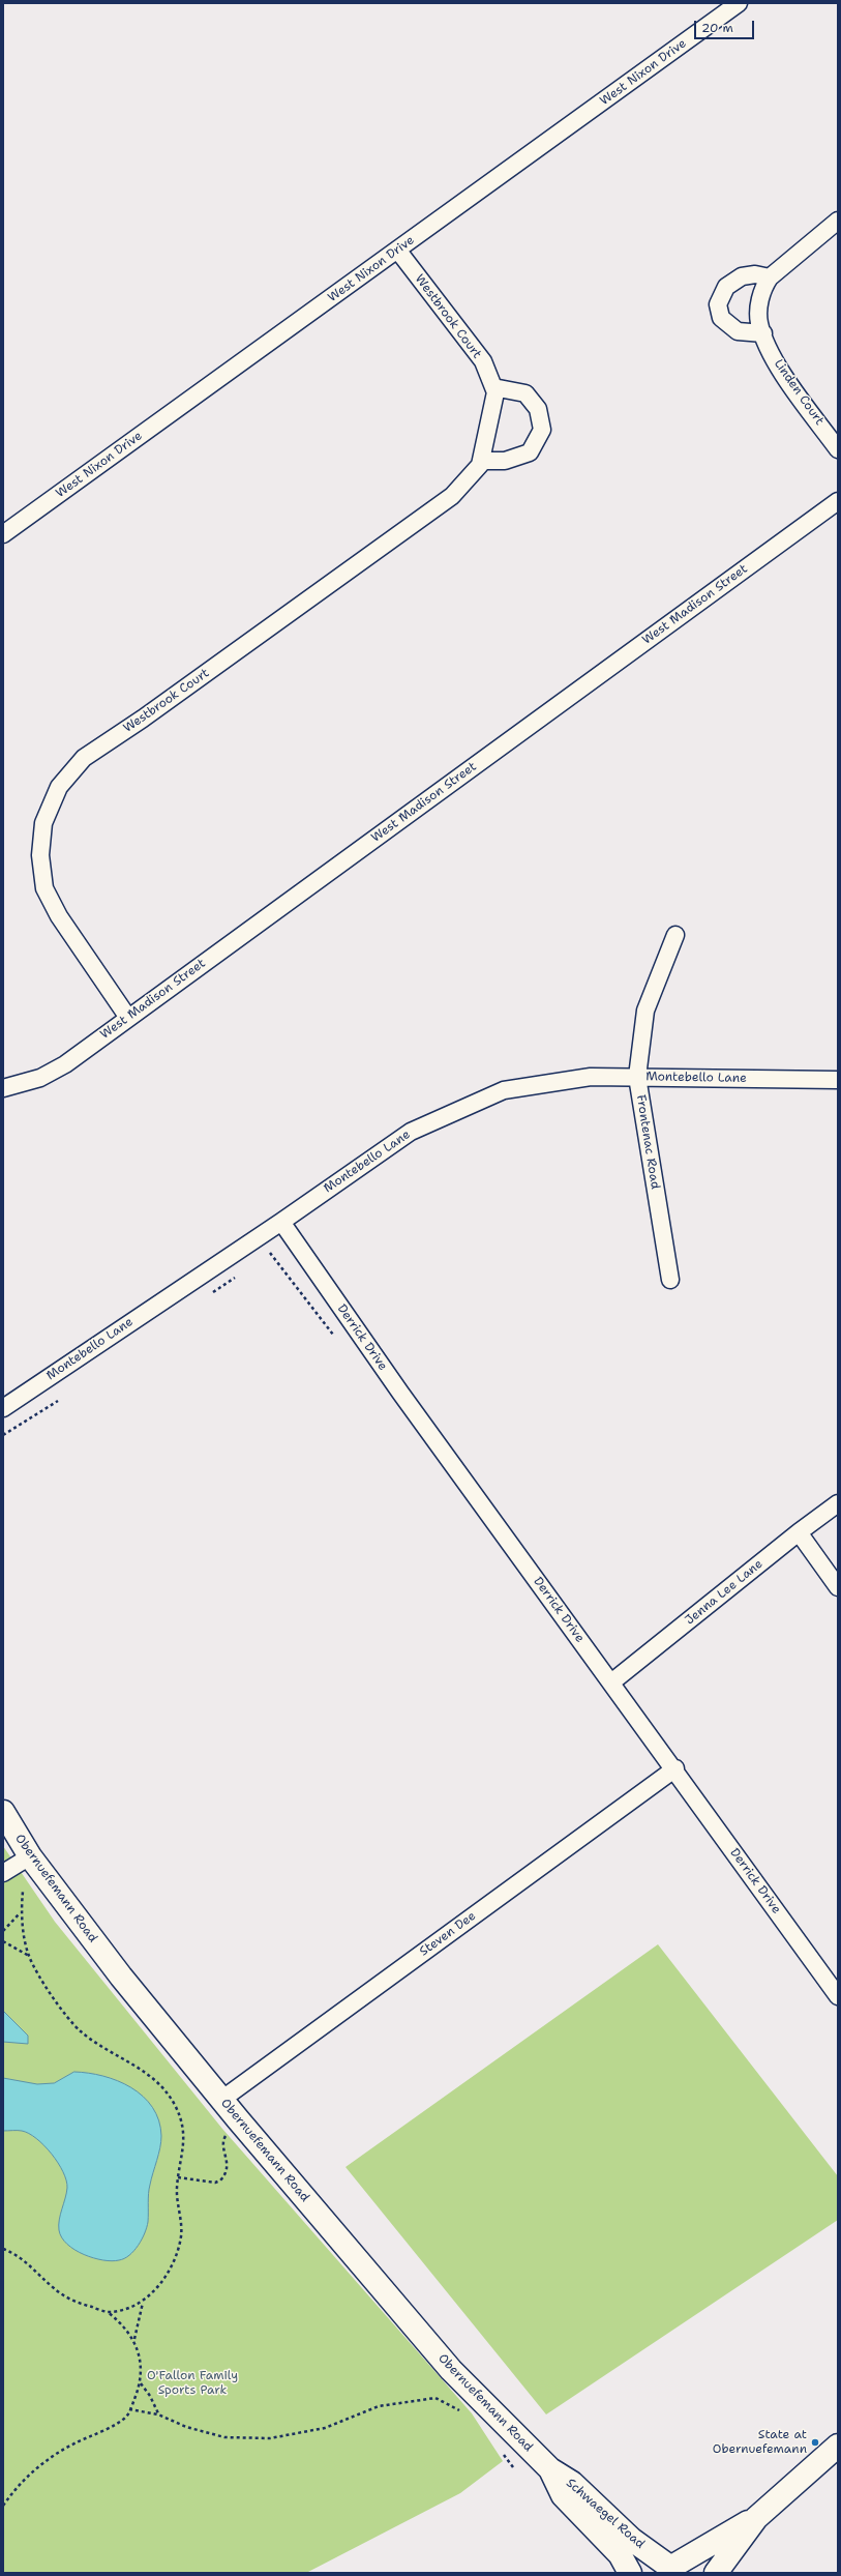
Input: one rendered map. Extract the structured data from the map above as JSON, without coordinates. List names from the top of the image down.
{
  "streets": {
    "street": [
      "West Nixon Drive",
      "Westbrook Court",
      "Linden Court",
      "West Madison Street",
      "Montebello Lane",
      "Frontenac Road",
      "Derrick Drive",
      "Jenna Lee Lane",
      "Obernuefemann Road",
      "Steven Dee",
      "Schwaegel Road"
    ]
  },
  "crossings": [
    ["West Nixon Drive", "Westbrook Court"],
    ["Westbrook Court", "West Madison Street"],
    ["Montebello Lane", "Frontenac Road"],
    ["Montebello Lane", "Derrick Drive"],
    ["Derrick Drive", "Jenna Lee Lane"],
    ["Derrick Drive", "Steven Dee"],
    ["Obernuefemann Road", "Steven Dee"],
    ["Obernuefemann Road", "Schwaegel Road"]
  ],
  "parks": ["O'Fallon Family Sports Park"],
  "places": ["State at Obernuefemann"],
  "scale_bar": "20 m"
}
